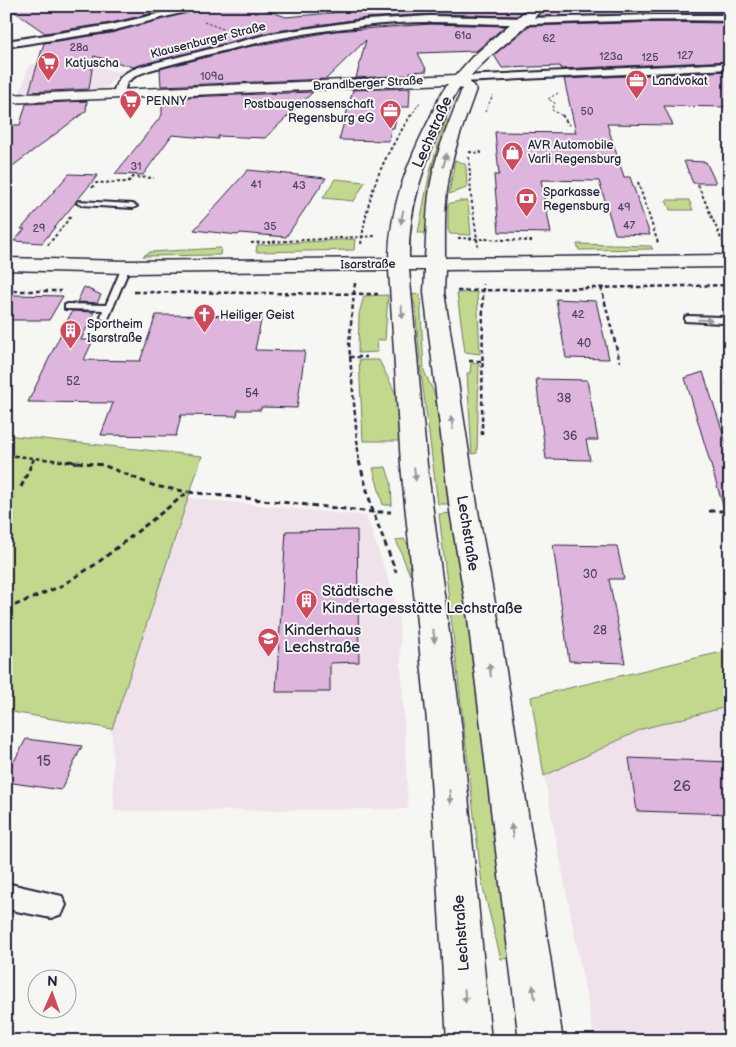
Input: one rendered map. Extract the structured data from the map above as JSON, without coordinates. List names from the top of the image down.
{
  "streets": {
    "street": [
      "Klausenburger Straße",
      "Brandlberger Straße",
      "Lechstraße",
      "Isarstraße"
    ]
  },
  "crossings": [
    ["Klausenburger Straße", "Brandlberger Straße"],
    ["Brandlberger Straße", "Lechstraße"],
    ["Lechstraße", "Isarstraße"]
  ],
  "places": {
    "supermarket": ["Katjuscha", "PENNY"],
    "office": ["Landvokat", "Postbaugenossenschaft Regensburg eG"],
    "shop": ["AVR Automobile Varli Regensburg"],
    "bank": ["Sparkasse Regensburg"],
    "church": ["Heiliger Geist"],
    "building": ["Sportheim Isarstraße", "Städtische Kindertagesstätte Lechstraße"],
    "school or university": ["Kinderhaus Lechstraße"]
  },
  "house_numbers": [
    "61a",
    "62",
    "28a",
    "127",
    "123a",
    "125",
    "109a",
    "50",
    "31",
    "41",
    "43",
    "49",
    "47",
    "35",
    "29",
    "42",
    "40",
    "52",
    "54",
    "38",
    "36",
    "30",
    "28",
    "15",
    "26"
  ],
  "north": "top"
}
